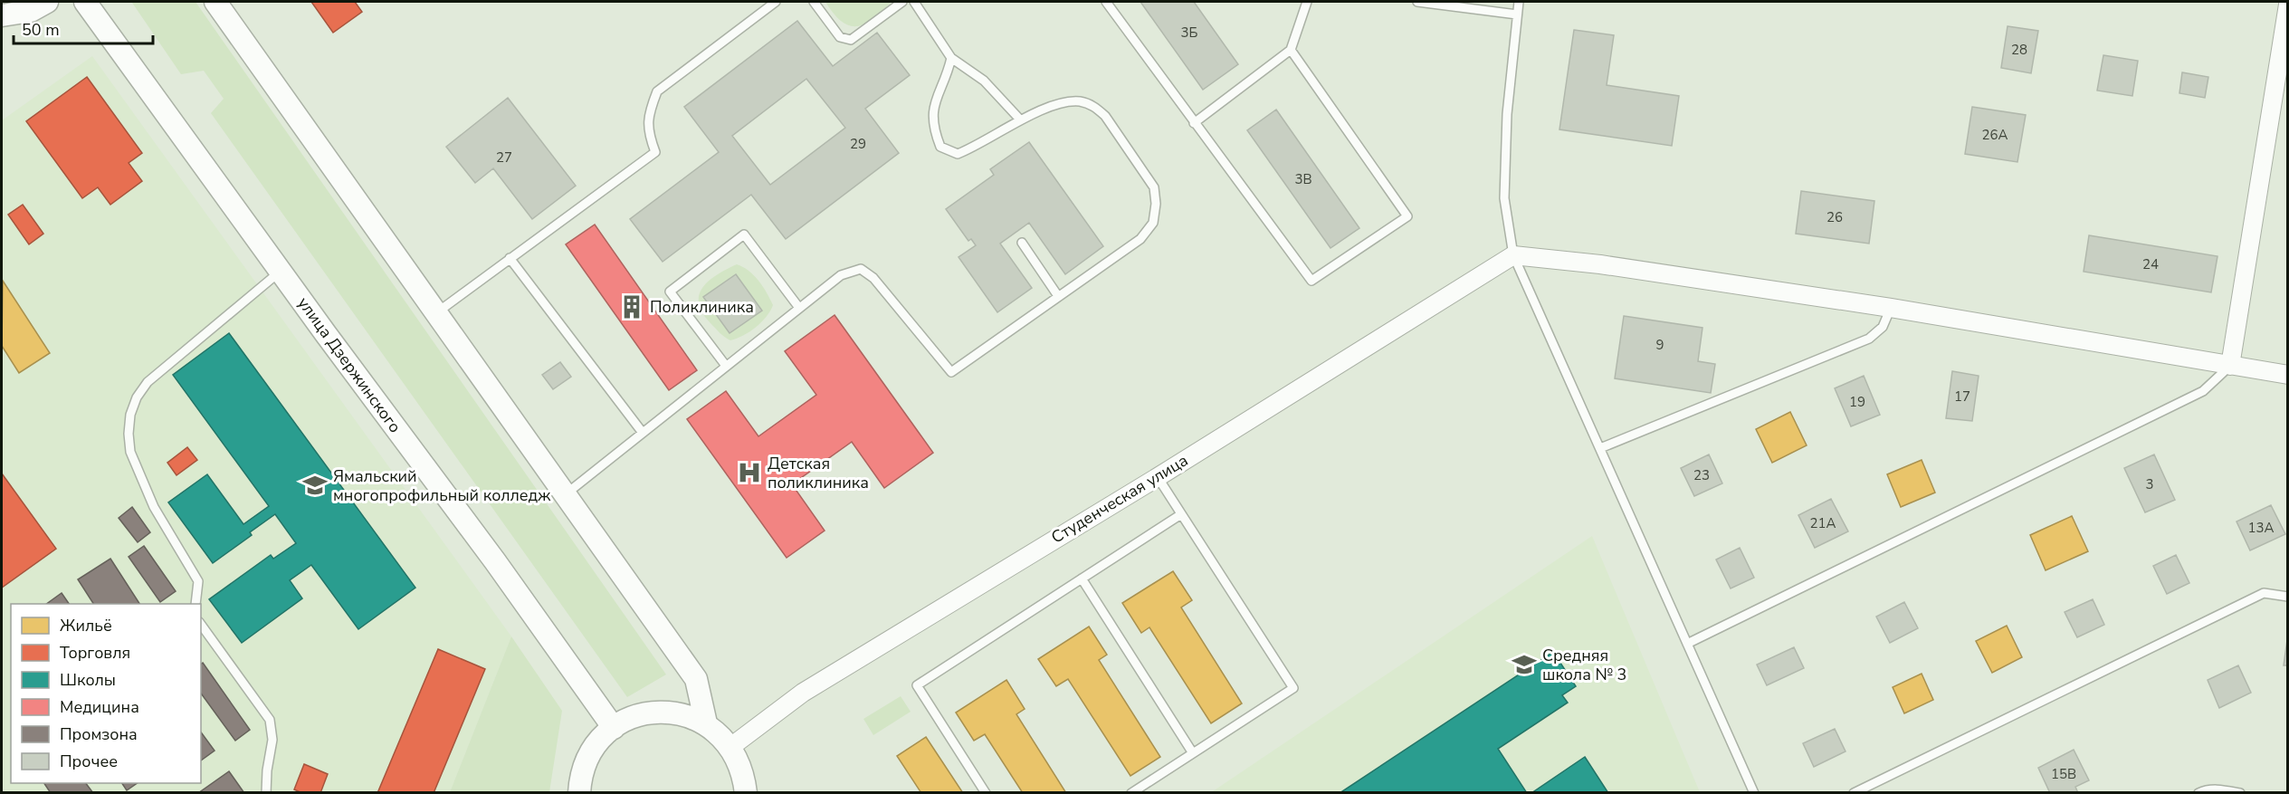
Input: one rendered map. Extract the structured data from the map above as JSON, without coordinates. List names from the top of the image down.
{
  "streets": {
    "street": ["улица Дзержинского", "Студенческая улица"]
  },
  "places": {
    "building": ["Поликлиника"],
    "hospital": ["Детская поликлиника"],
    "school or university": ["Ямальский многопрофильный колледж", "Средняя школа № 3"]
  },
  "house_numbers": [
    "3Б",
    "28",
    "26А",
    "29",
    "27",
    "3В",
    "26",
    "24",
    "9",
    "17",
    "19",
    "23",
    "3",
    "21А",
    "13А",
    "15В"
  ],
  "legend": [
    "Жильё",
    "Торговля",
    "Школы",
    "Медицина",
    "Промзона",
    "Прочее"
  ],
  "scale_bar": "50 m"
}
